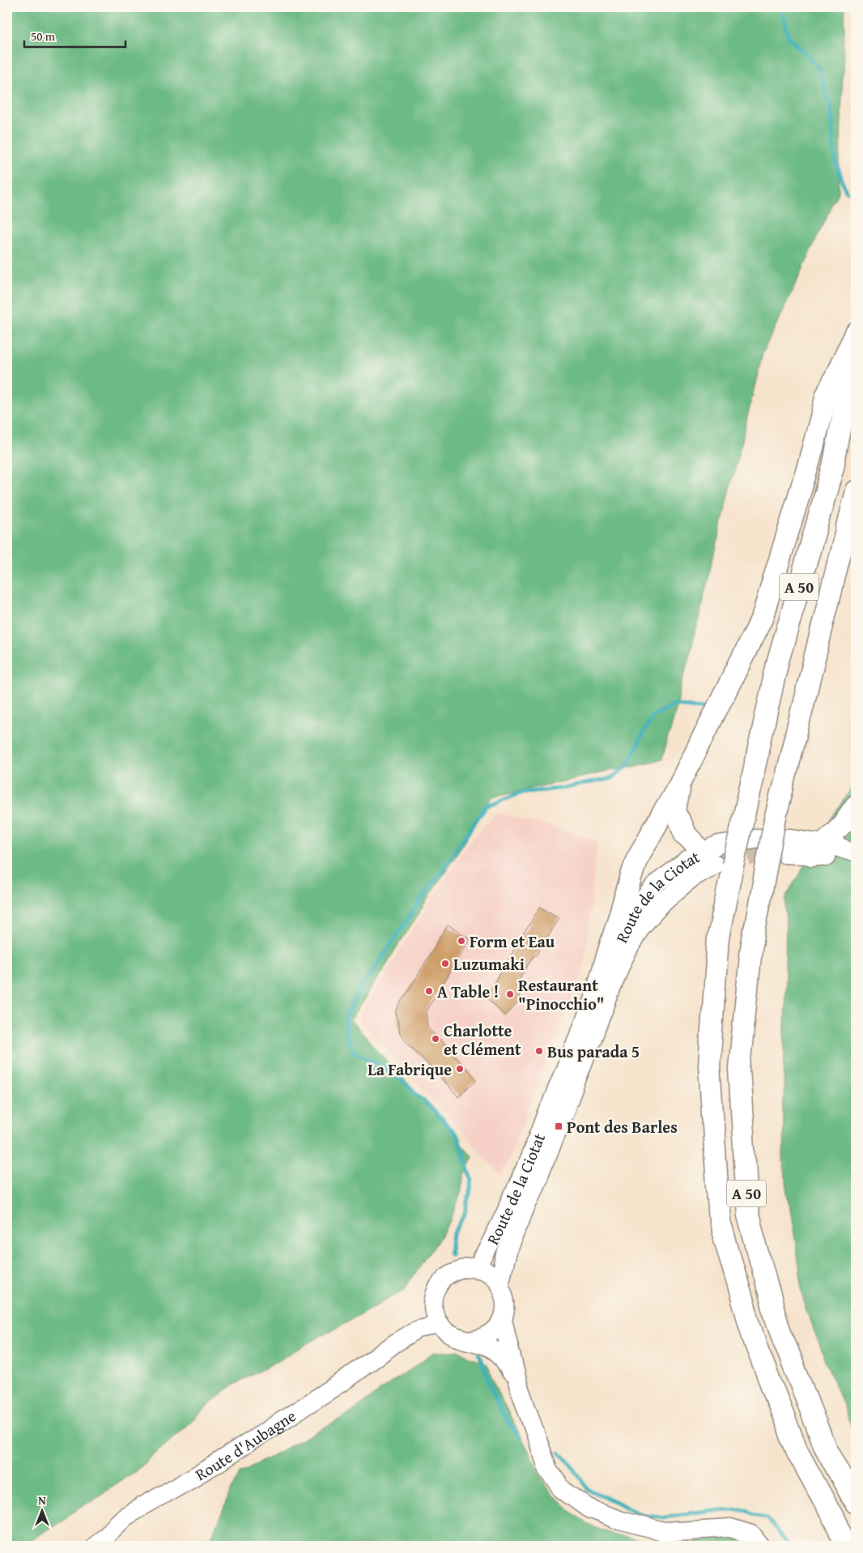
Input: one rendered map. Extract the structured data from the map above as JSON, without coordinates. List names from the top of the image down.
{
  "streets": {
    "highway": ["A 50"],
    "main road": ["Route de la Ciotat", "Route d'Aubagne"]
  },
  "crossings": [
    ["A 50", "Route de la Ciotat"],
    ["Route de la Ciotat", "Route d'Aubagne"]
  ],
  "places": {
    "other": [
      "Form et Eau",
      "Luzumaki",
      "A Table !",
      "Restaurant \"Pinocchio\"",
      "Charlotte et Clément",
      "Bus parada 5",
      "La Fabrique"
    ],
    "transit": ["Pont des Barles"]
  },
  "scale_bar": "50 m",
  "north": "top"
}
